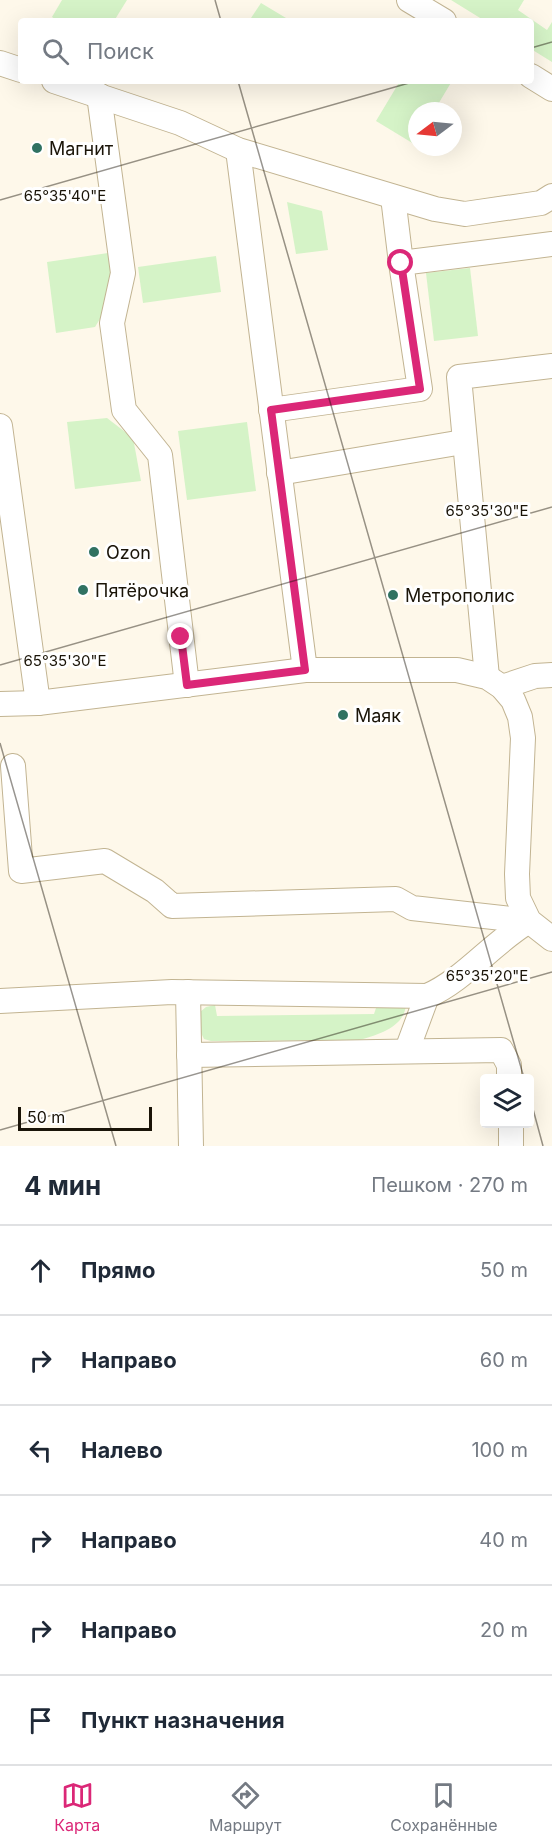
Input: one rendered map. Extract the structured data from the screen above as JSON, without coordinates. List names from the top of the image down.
{
  "places": [
    "Магнит",
    "Ozon",
    "Пятёрочка",
    "Метрополис",
    "Маяк"
  ],
  "scale_bar": "50 m",
  "north": "left",
  "page": {
    "search": "Поиск",
    "scale": "50 m",
    "heading": ["4 мин", "Пешком · 270 m"],
    "list": [
      ["Прямо", "50 m"],
      ["Направо", "60 m"],
      ["Налево", "100 m"],
      ["Направо", "40 m"],
      ["Направо", "20 m"],
      "Пункт назначения"
    ],
    "nav": ["Карта", "Маршрут", "Сохранённые"]
  },
  "coordinates": ["65°35'40\"E", "65°35'30\"E", "65°35'20\"E"]
}
